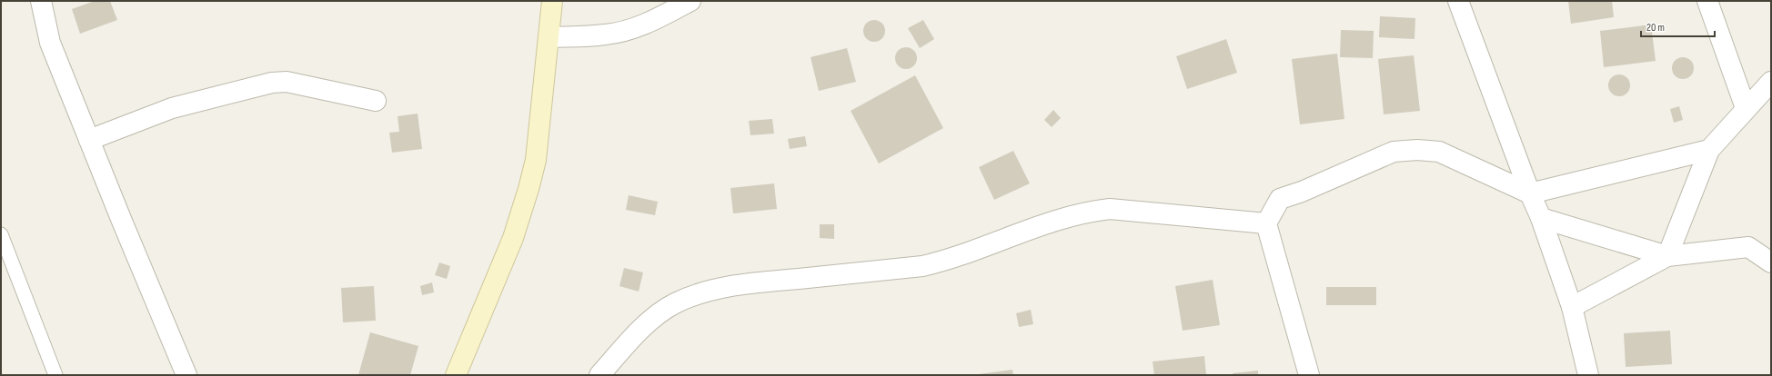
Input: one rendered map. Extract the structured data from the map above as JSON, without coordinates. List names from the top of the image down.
{
  "scale_bar": "20 m"
}
